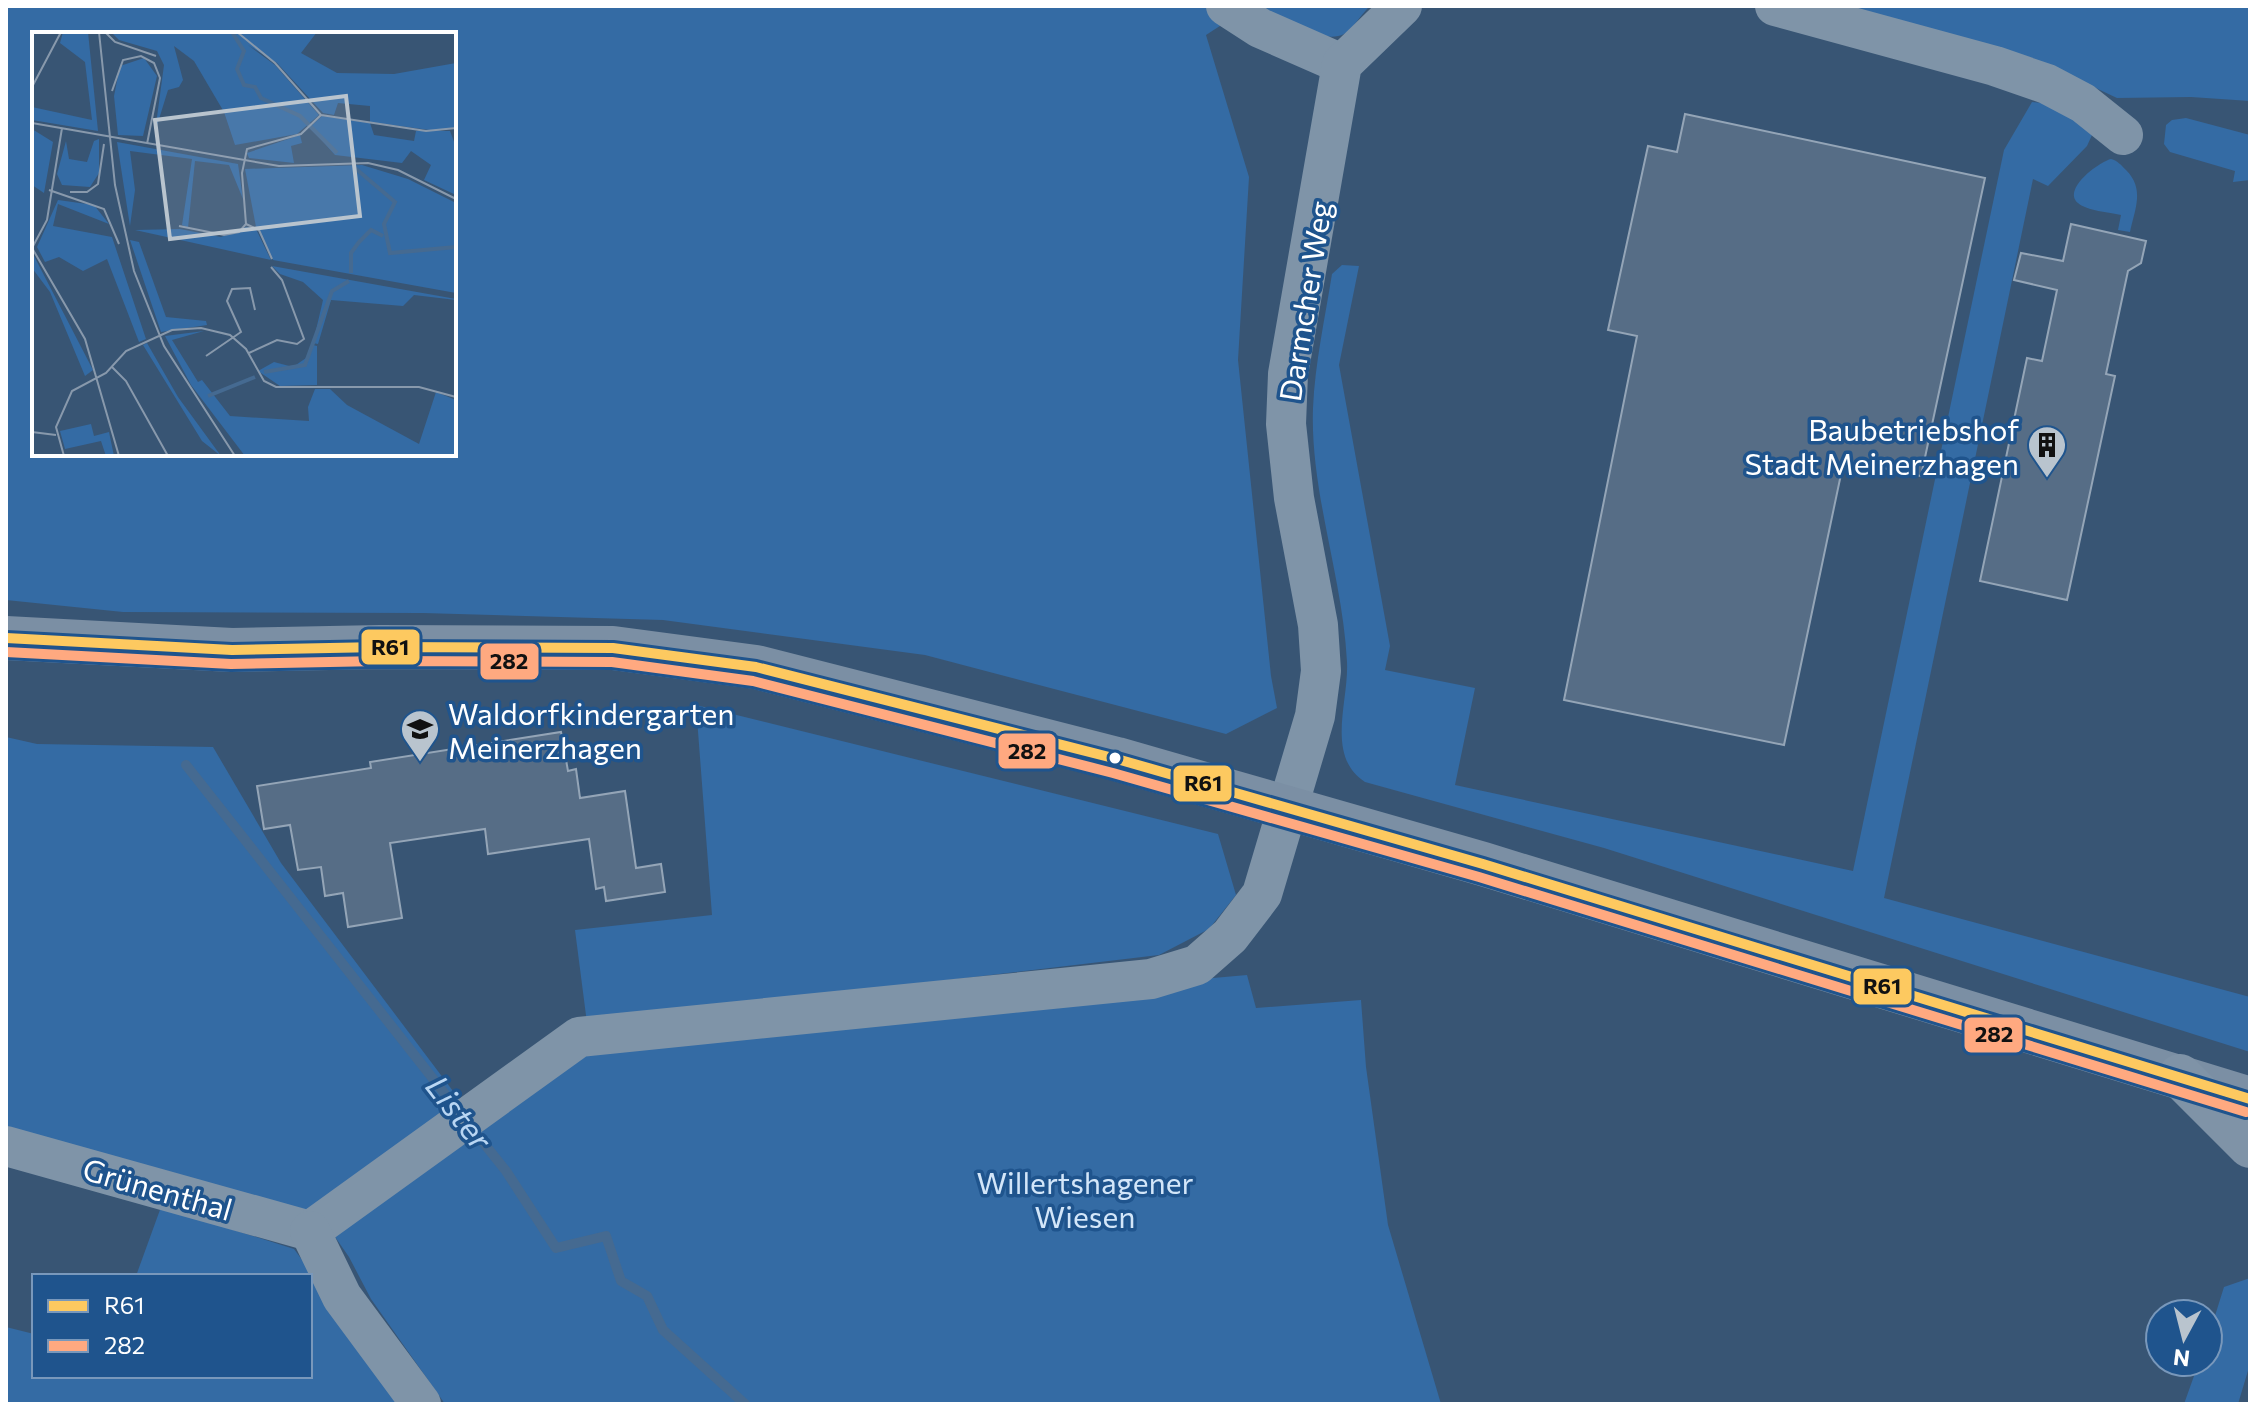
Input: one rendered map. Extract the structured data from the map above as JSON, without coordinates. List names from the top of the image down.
{
  "streets": {
    "street": ["Darmcher Weg", "Grünenthal"]
  },
  "crossings": [
    ["Darmcher Weg", "Grünenthal"]
  ],
  "water": ["Lister"],
  "parks": ["Willertshagener Wiesen"],
  "places": {
    "building": ["Baubetriebshof Stadt Meinerzhagen"],
    "school or university": ["Waldorfkindergarten Meinerzhagen"]
  },
  "lines": ["transit line R61", "transit line 282"],
  "legend": ["R61", "282"],
  "north": "bottom"
}
